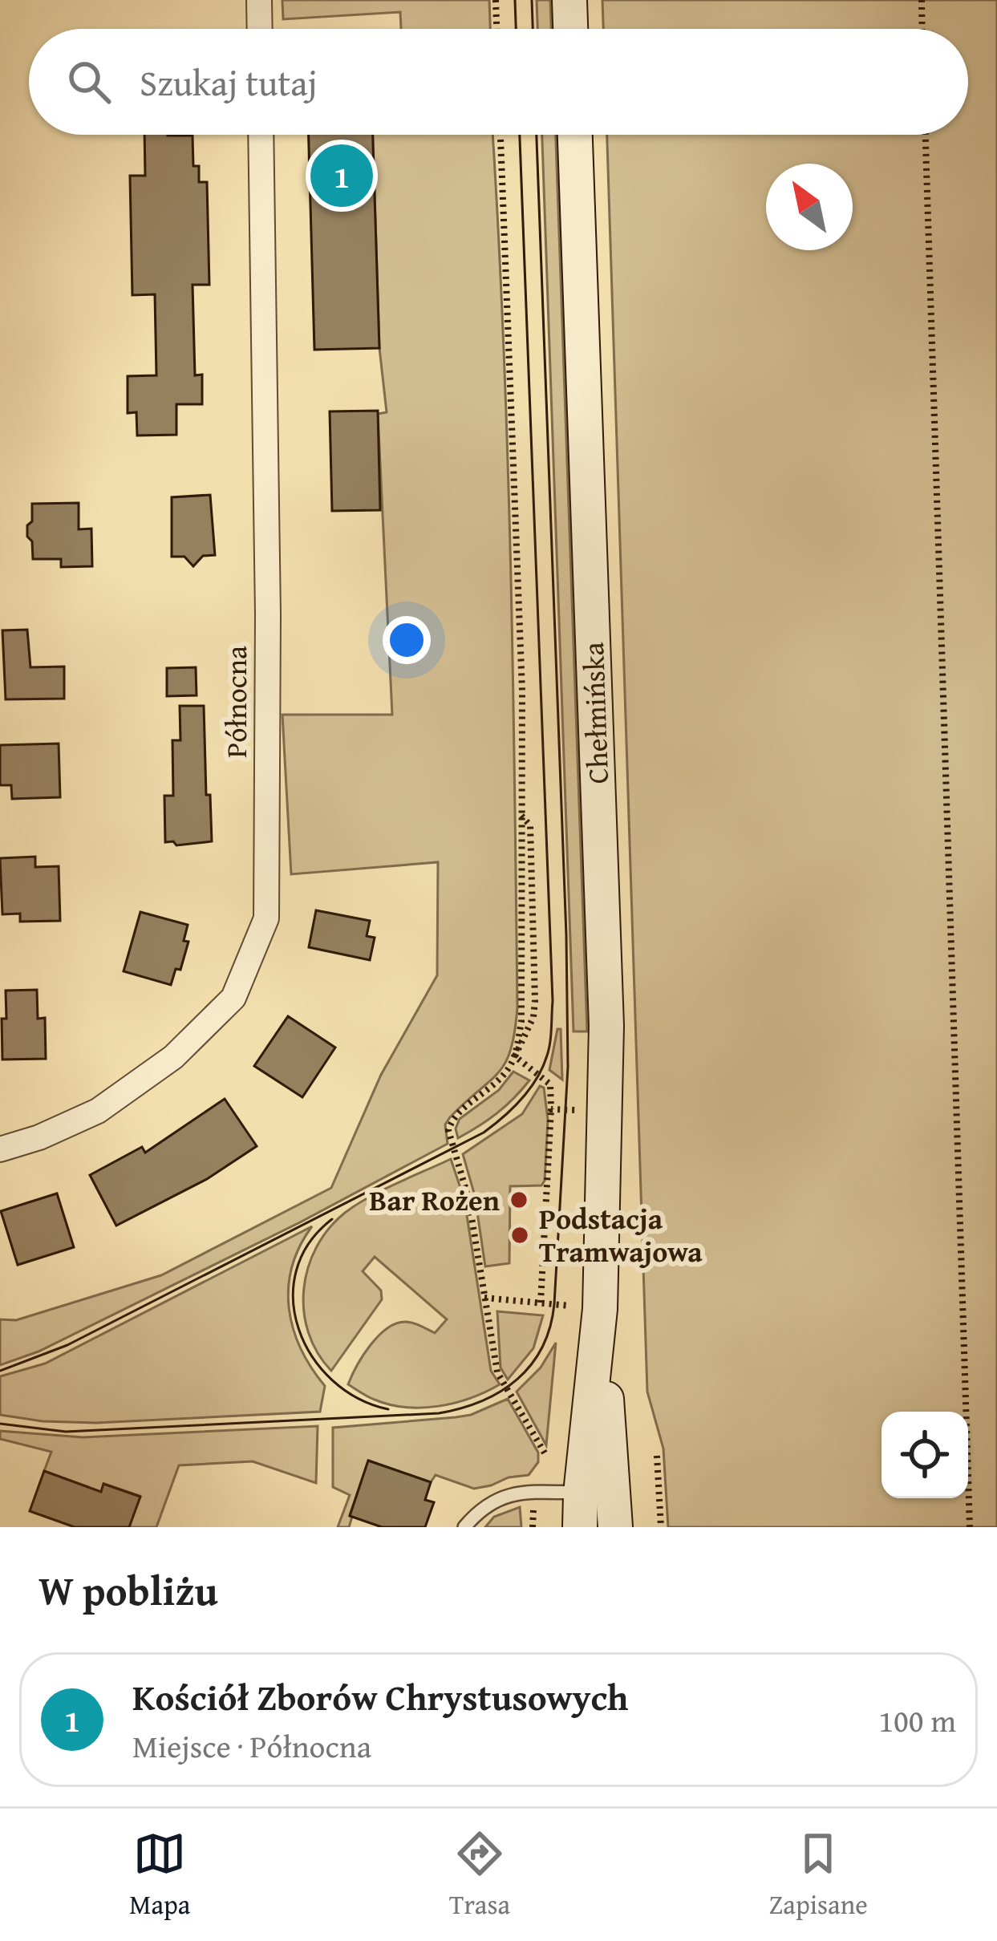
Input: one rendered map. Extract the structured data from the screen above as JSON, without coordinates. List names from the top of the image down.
{
  "streets": {
    "main road": ["Chełmińska"],
    "street": ["Północna"]
  },
  "places": ["Bar Rożen", "Podstacja Tramwajowa"],
  "north": "top left",
  "page": {
    "search": "Szukaj tutaj",
    "pins": "1",
    "heading": "W pobliżu",
    "list": [
      {
        "mark": "1",
        "name": "Kościół Zborów Chrystusowych",
        "note": "Miejsce · Północna",
        "value": "100 m"
      }
    ],
    "nav": ["Mapa", "Trasa", "Zapisane"]
  }
}
